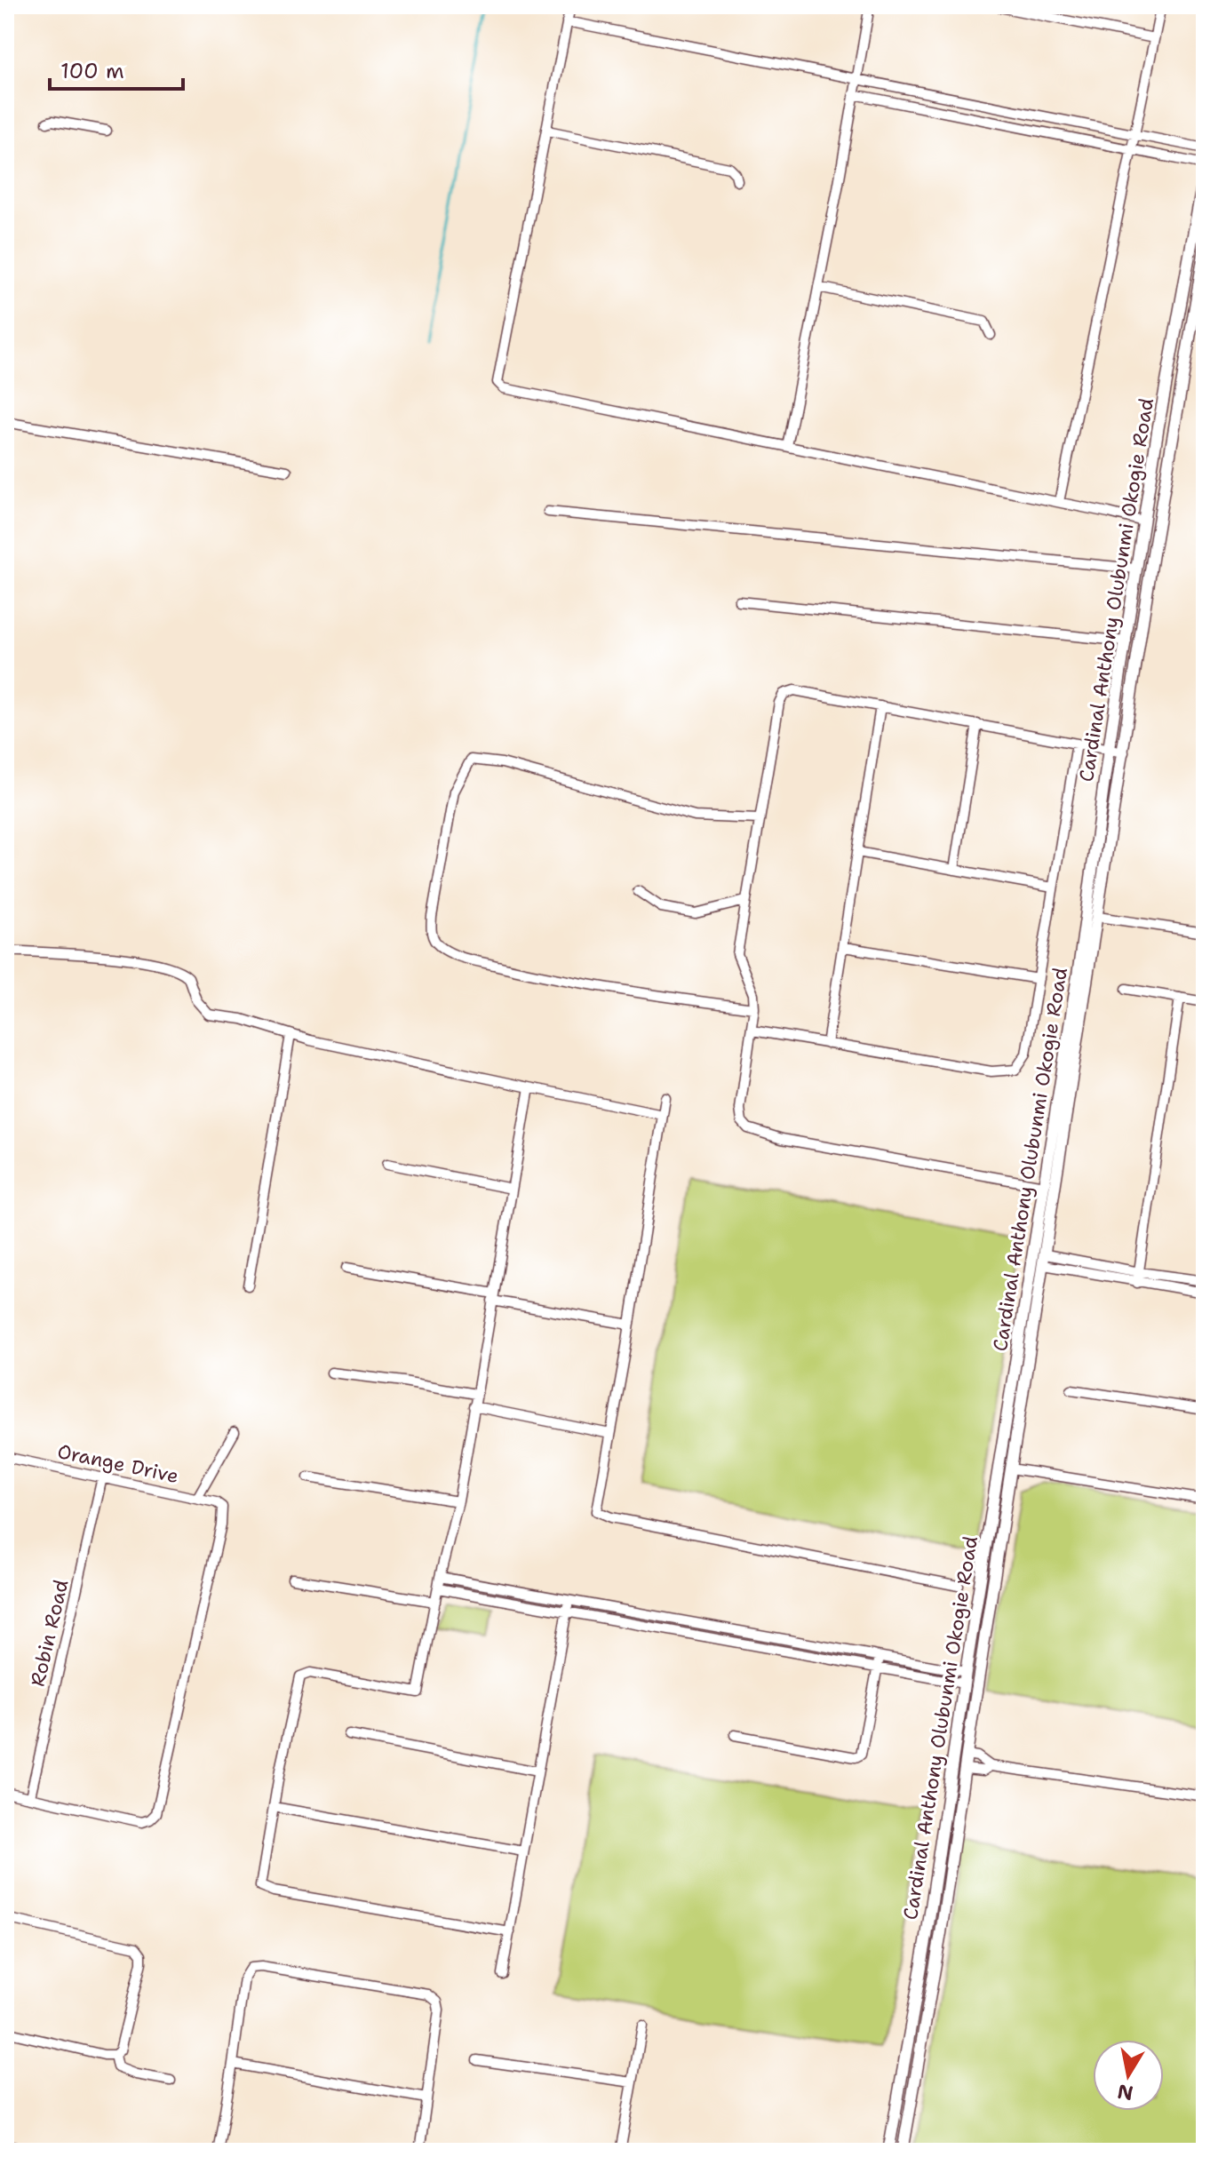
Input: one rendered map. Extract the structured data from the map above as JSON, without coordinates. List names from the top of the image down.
{
  "streets": {
    "street": ["Cardinal Anthony Olubunmi Okogie Road", "Orange Drive", "Robin Road"]
  },
  "crossings": [
    ["Orange Drive", "Robin Road"]
  ],
  "scale_bar": "100 m",
  "north": "bottom"
}
